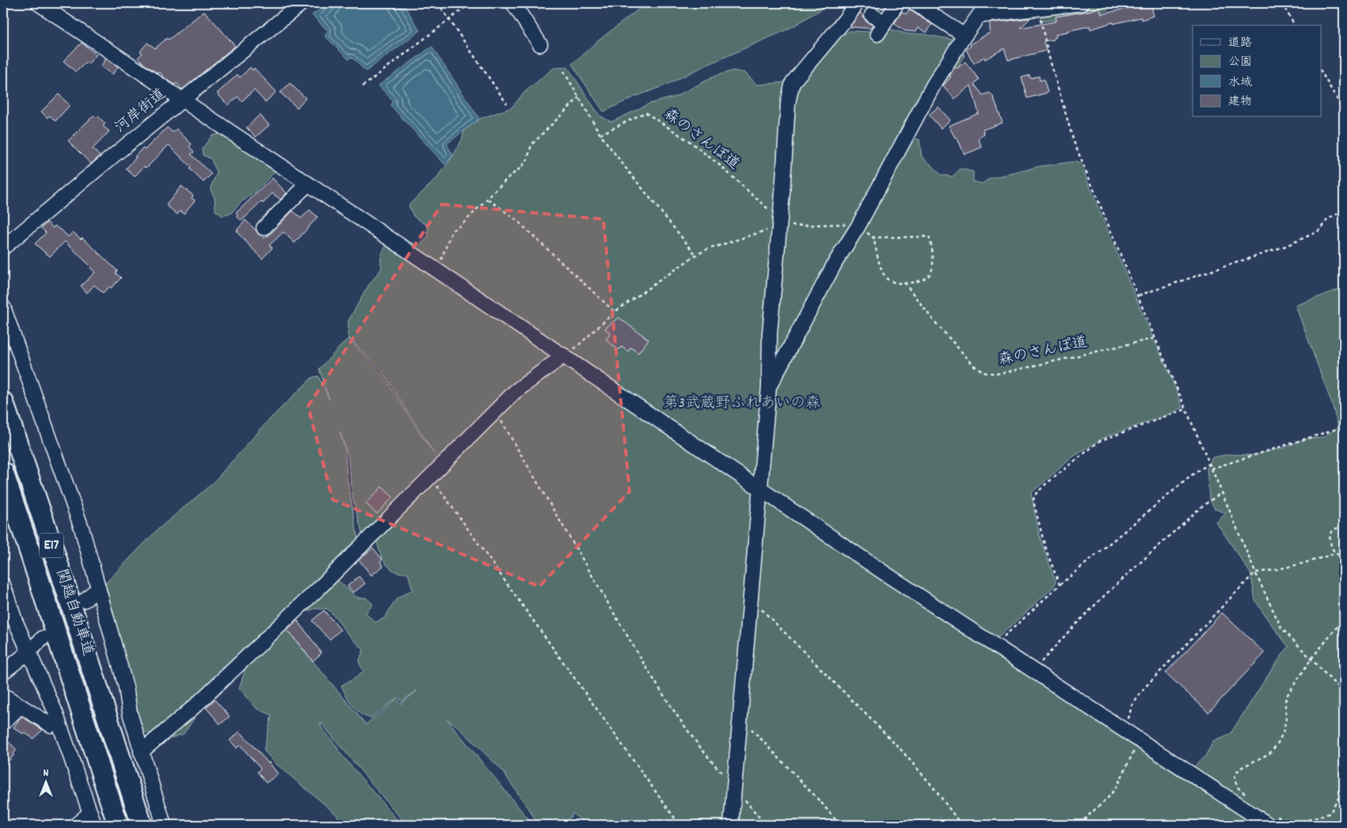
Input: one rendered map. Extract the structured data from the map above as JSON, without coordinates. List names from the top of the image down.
{
  "streets": {
    "highway": ["E17", "関越自動車道"],
    "street": ["河岸街道"],
    "path": ["森のさんぽ道"]
  },
  "parks": ["第3武蔵野ふれあいの森"],
  "legend": [
    "道路",
    "公園",
    "水域",
    "建物"
  ],
  "north": "top"
}
